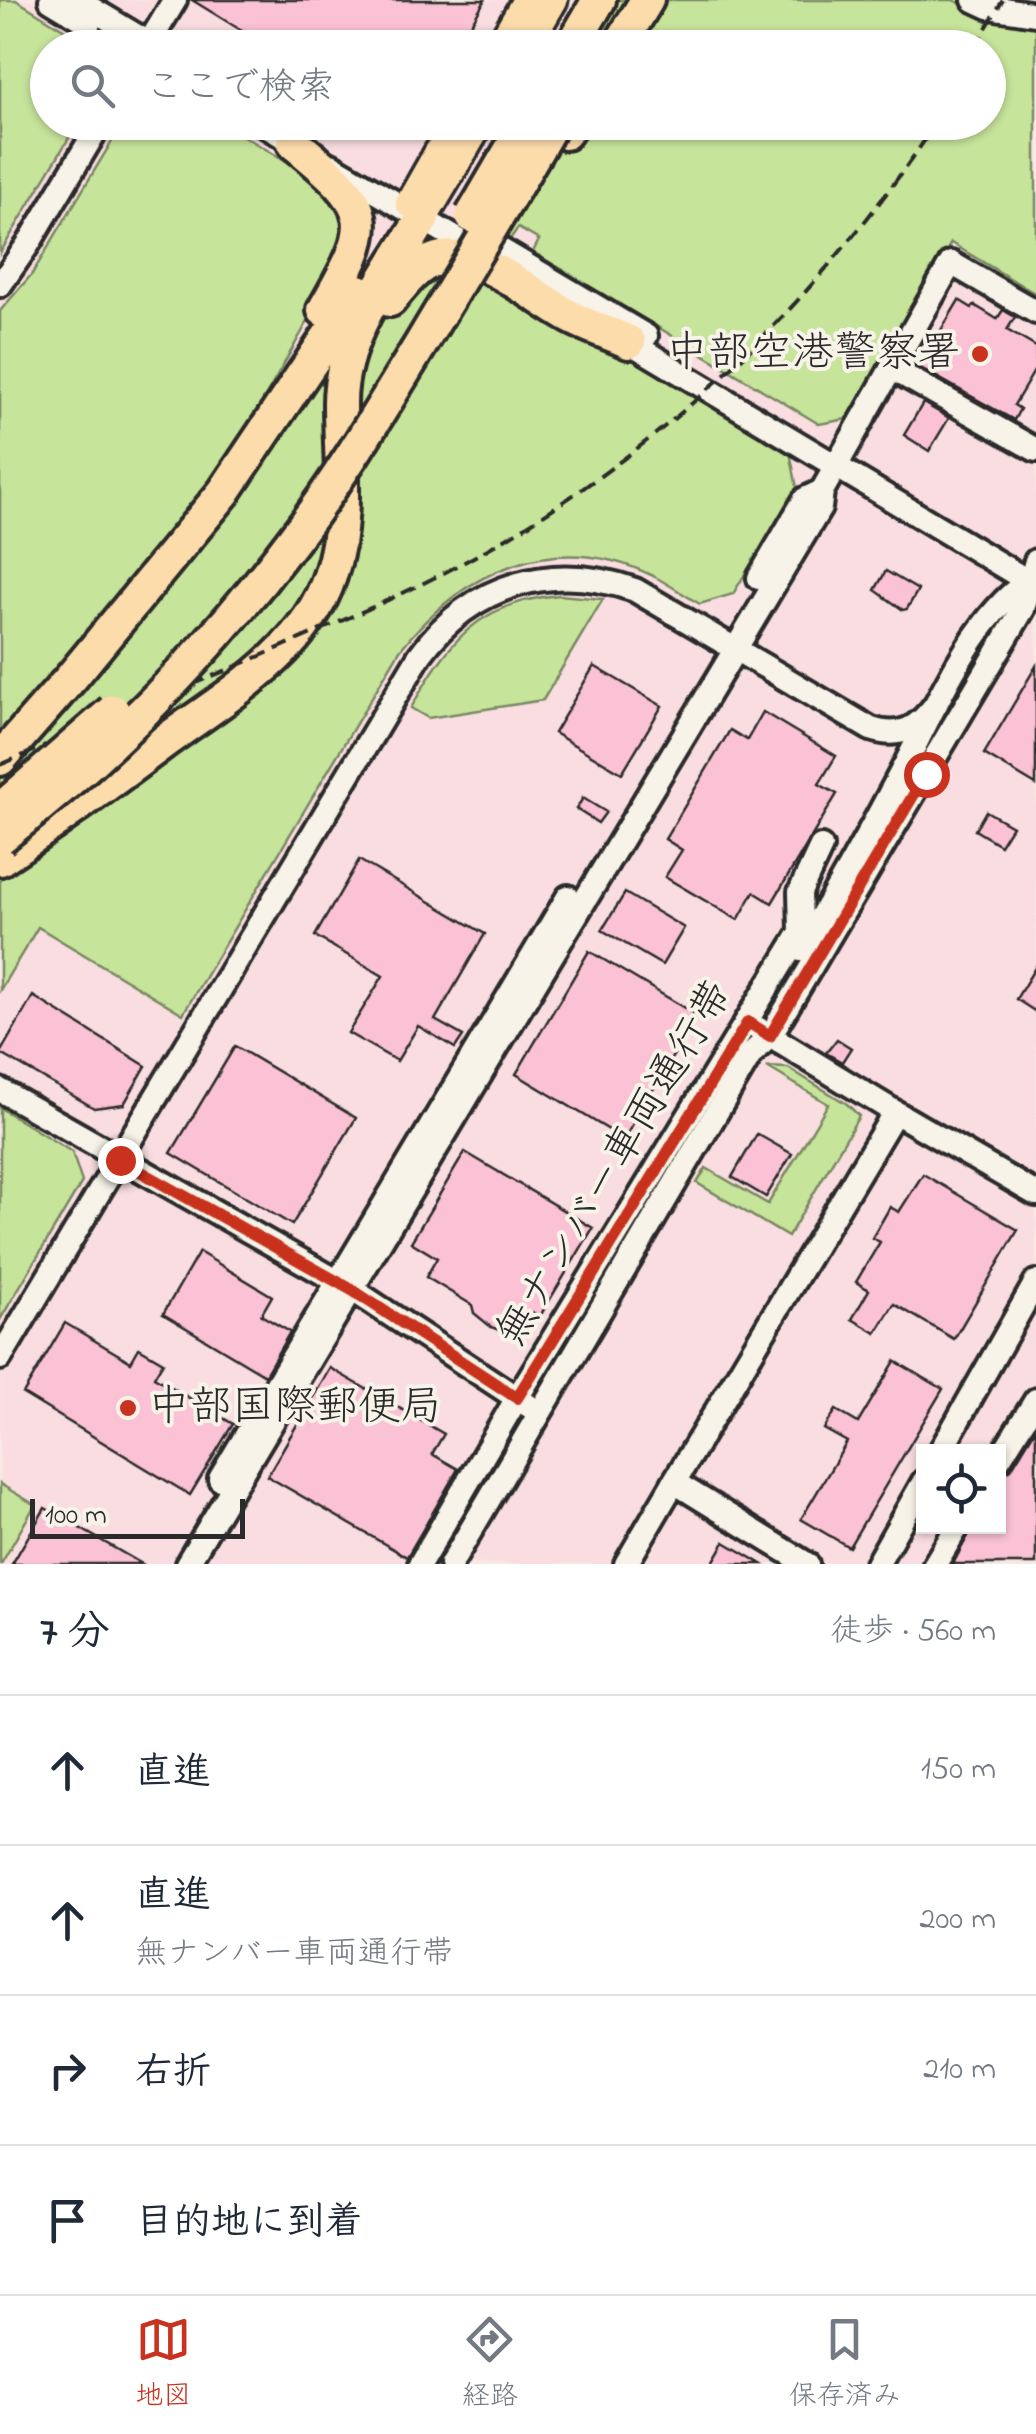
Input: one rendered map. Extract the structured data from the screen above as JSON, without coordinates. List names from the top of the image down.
{
  "streets": {
    "street": ["無ナンバー車両通行帯"]
  },
  "places": ["中部空港警察署", "中部国際郵便局"],
  "scale_bar": "100 m",
  "page": {
    "search": "ここで検索",
    "scale": "100 m",
    "heading": ["7 分", "徒歩 · 560 m"],
    "list": [
      ["直進", "150 m"],
      ["直進", "無ナンバー車両通行帯", "200 m"],
      ["右折", "210 m"],
      "目的地に到着"
    ],
    "nav": ["地図", "経路", "保存済み"]
  }
}
